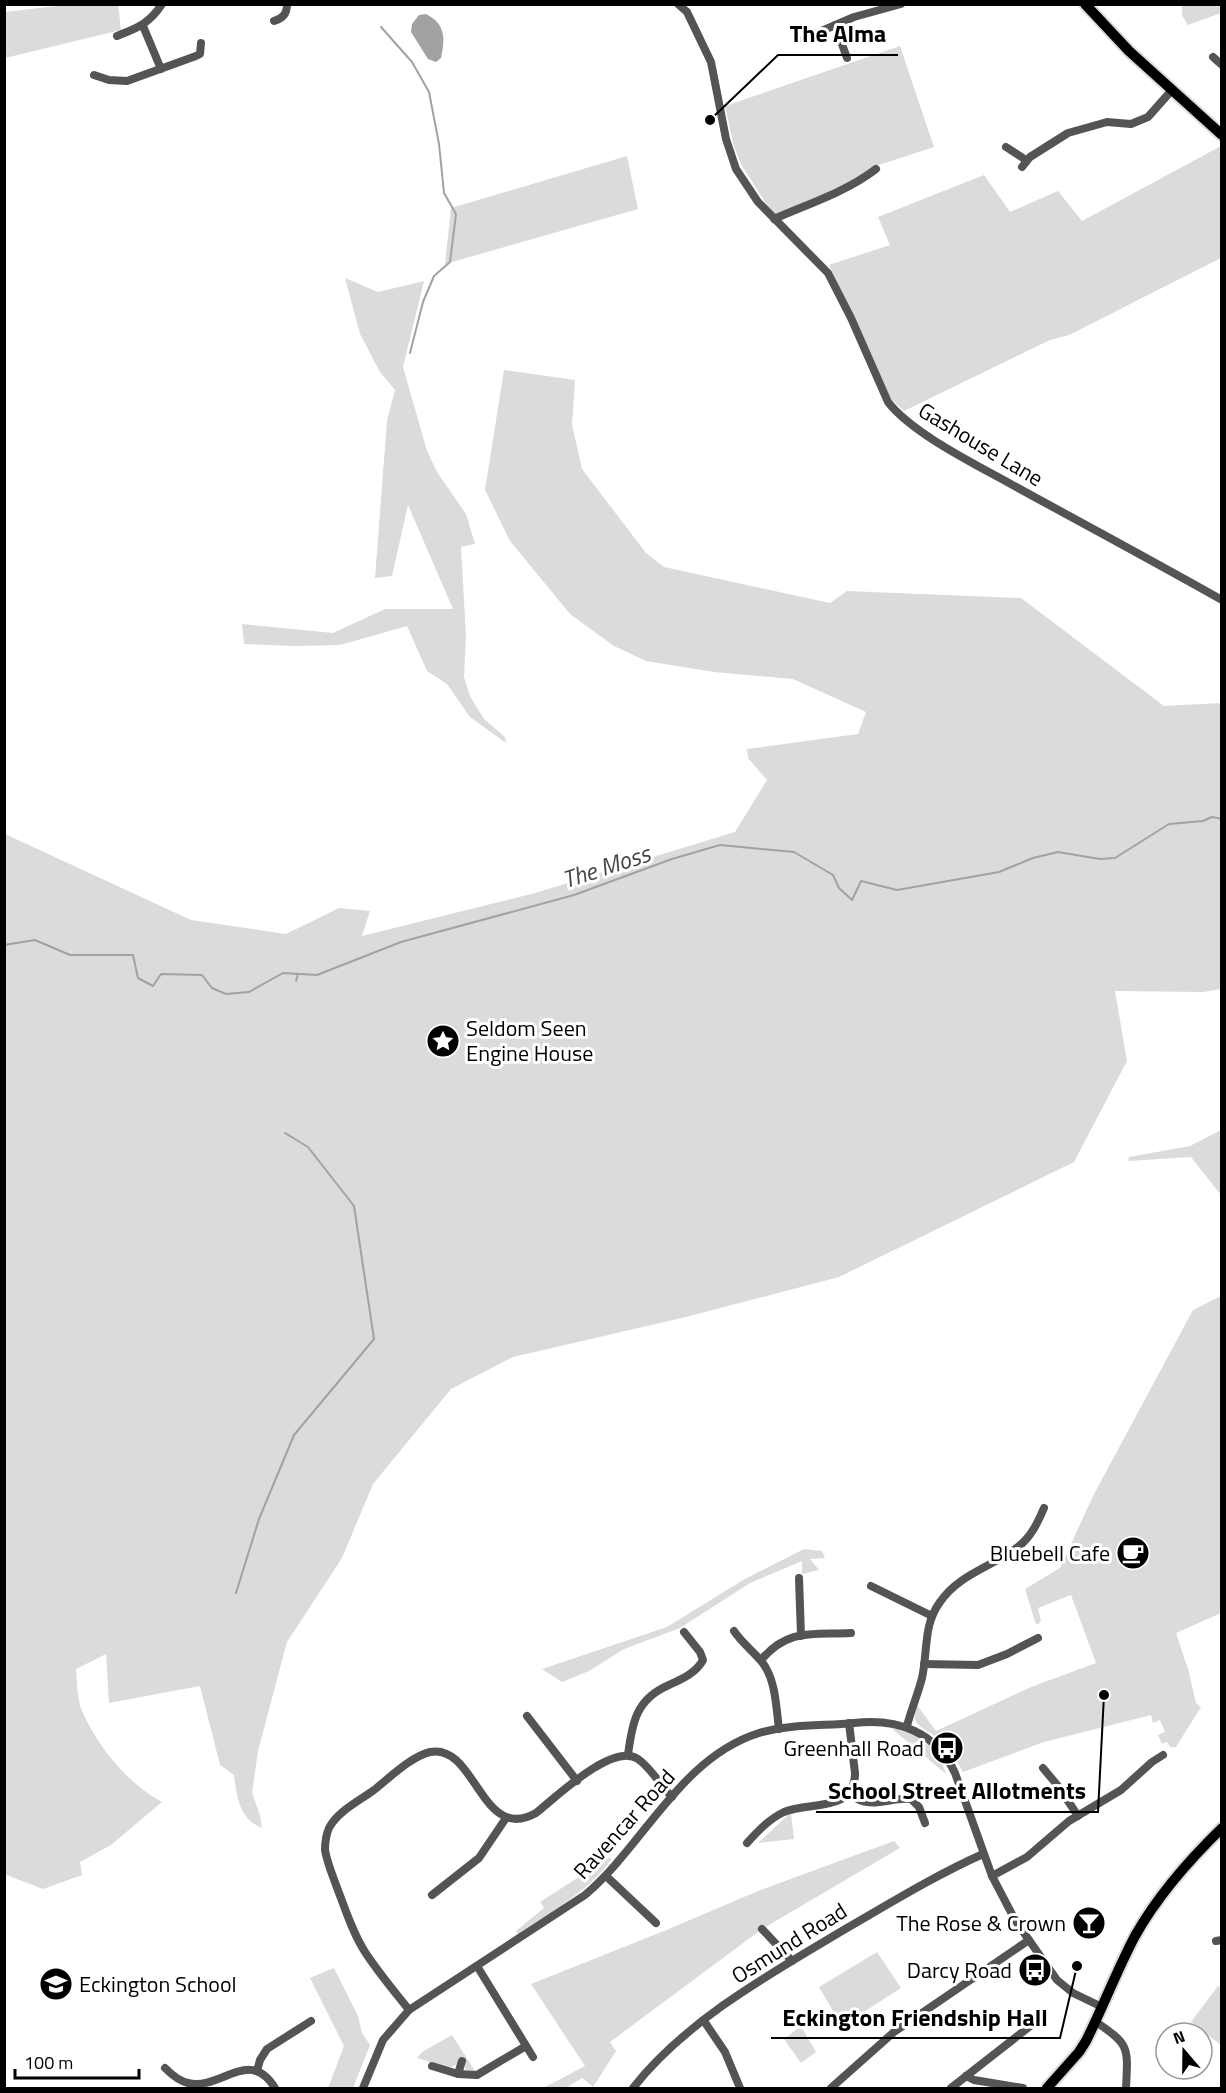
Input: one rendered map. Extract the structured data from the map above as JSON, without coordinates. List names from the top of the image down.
{
  "streets": {
    "street": ["Gashouse Lane", "Ravencar Road", "Osmund Road"]
  },
  "water": ["The Moss"],
  "places": {
    "other": ["The Alma", "School Street Allotments", "Eckington Friendship Hall"],
    "place": ["Seldom Seen Engine House"],
    "cafe": ["Bluebell Cafe"],
    "bus stop": ["Greenhall Road", "Darcy Road"],
    "bar": ["The Rose & Crown"],
    "school or university": ["Eckington School"]
  },
  "scale_bar": "100 m",
  "north": "top"
}
